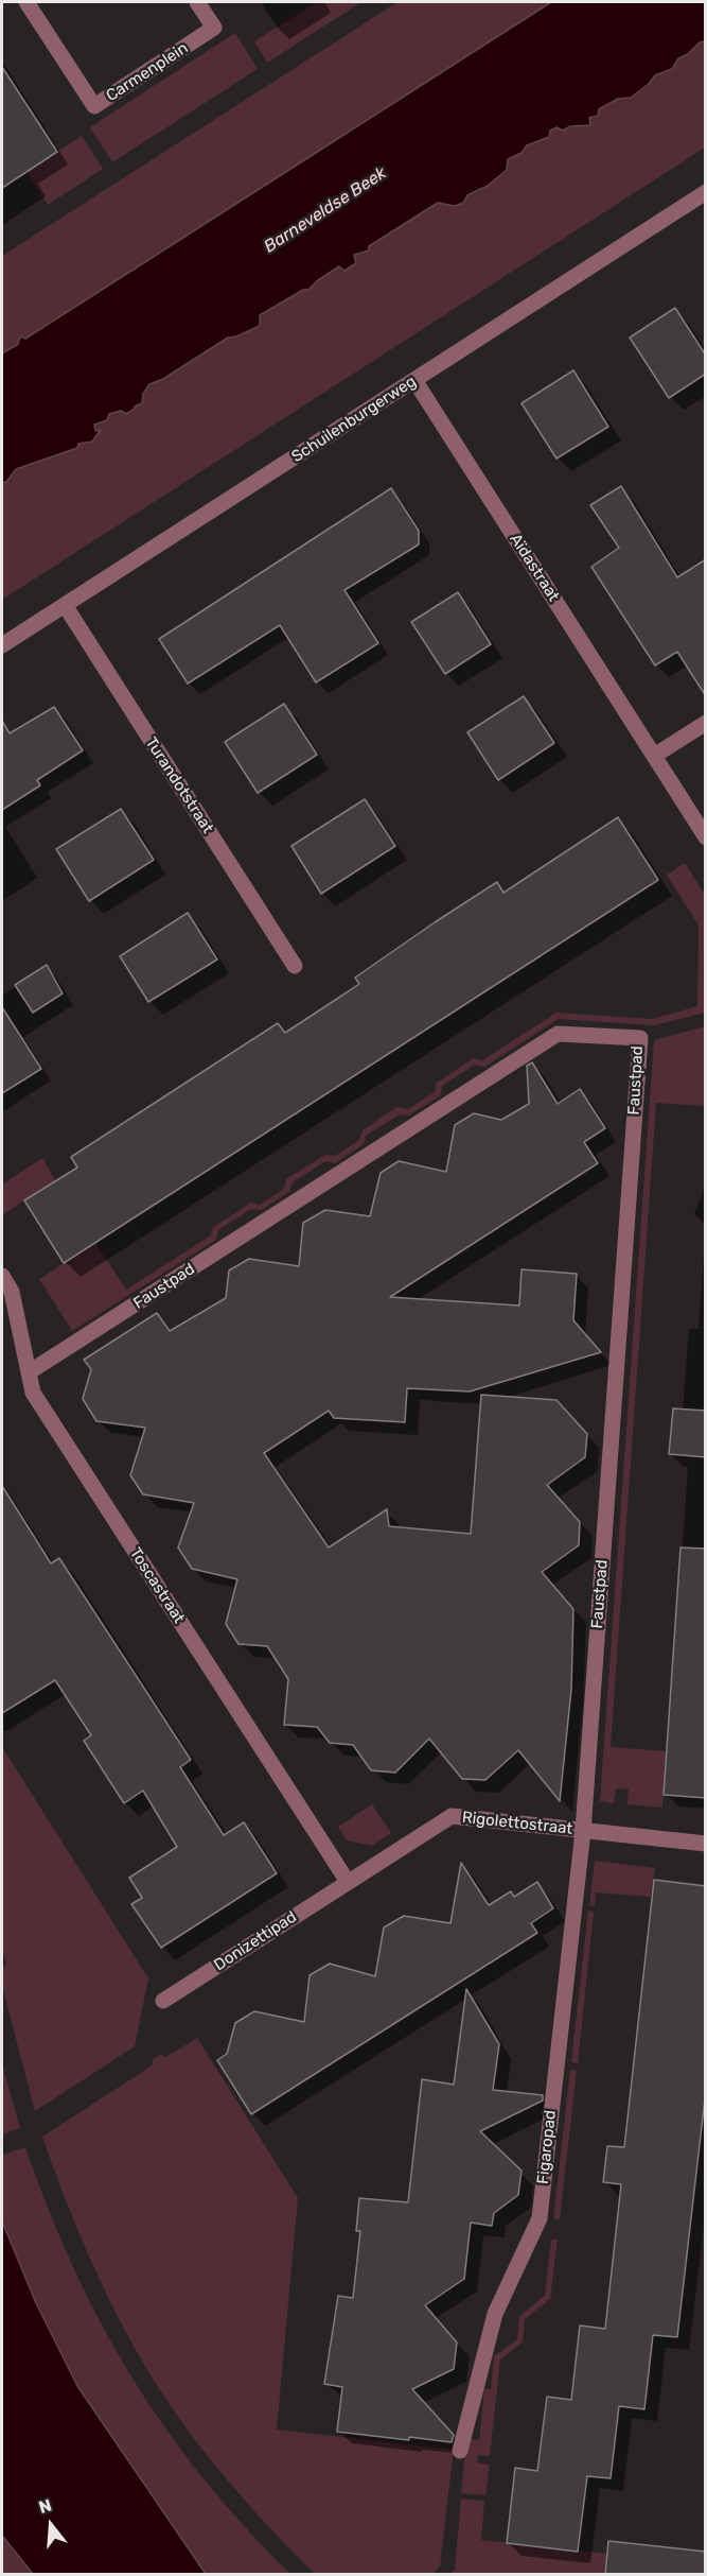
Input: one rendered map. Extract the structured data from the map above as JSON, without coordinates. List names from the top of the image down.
{
  "streets": {
    "street": [
      "Carmenplein",
      "Schuilenburgerweg",
      "Aïdastraat",
      "Turandotstraat",
      "Faustpad",
      "Toscastraat",
      "Rigolettostraat",
      "Donizettipad",
      "Figaropad"
    ]
  },
  "crossings": [
    ["Schuilenburgerweg", "Aïdastraat"],
    ["Schuilenburgerweg", "Turandotstraat"],
    ["Faustpad", "Toscastraat"],
    ["Faustpad", "Rigolettostraat"],
    ["Faustpad", "Figaropad"],
    ["Toscastraat", "Rigolettostraat"],
    ["Toscastraat", "Donizettipad"],
    ["Rigolettostraat", "Donizettipad"],
    ["Rigolettostraat", "Figaropad"]
  ],
  "water": ["Barneveldse Beek"],
  "north": "top"
}
